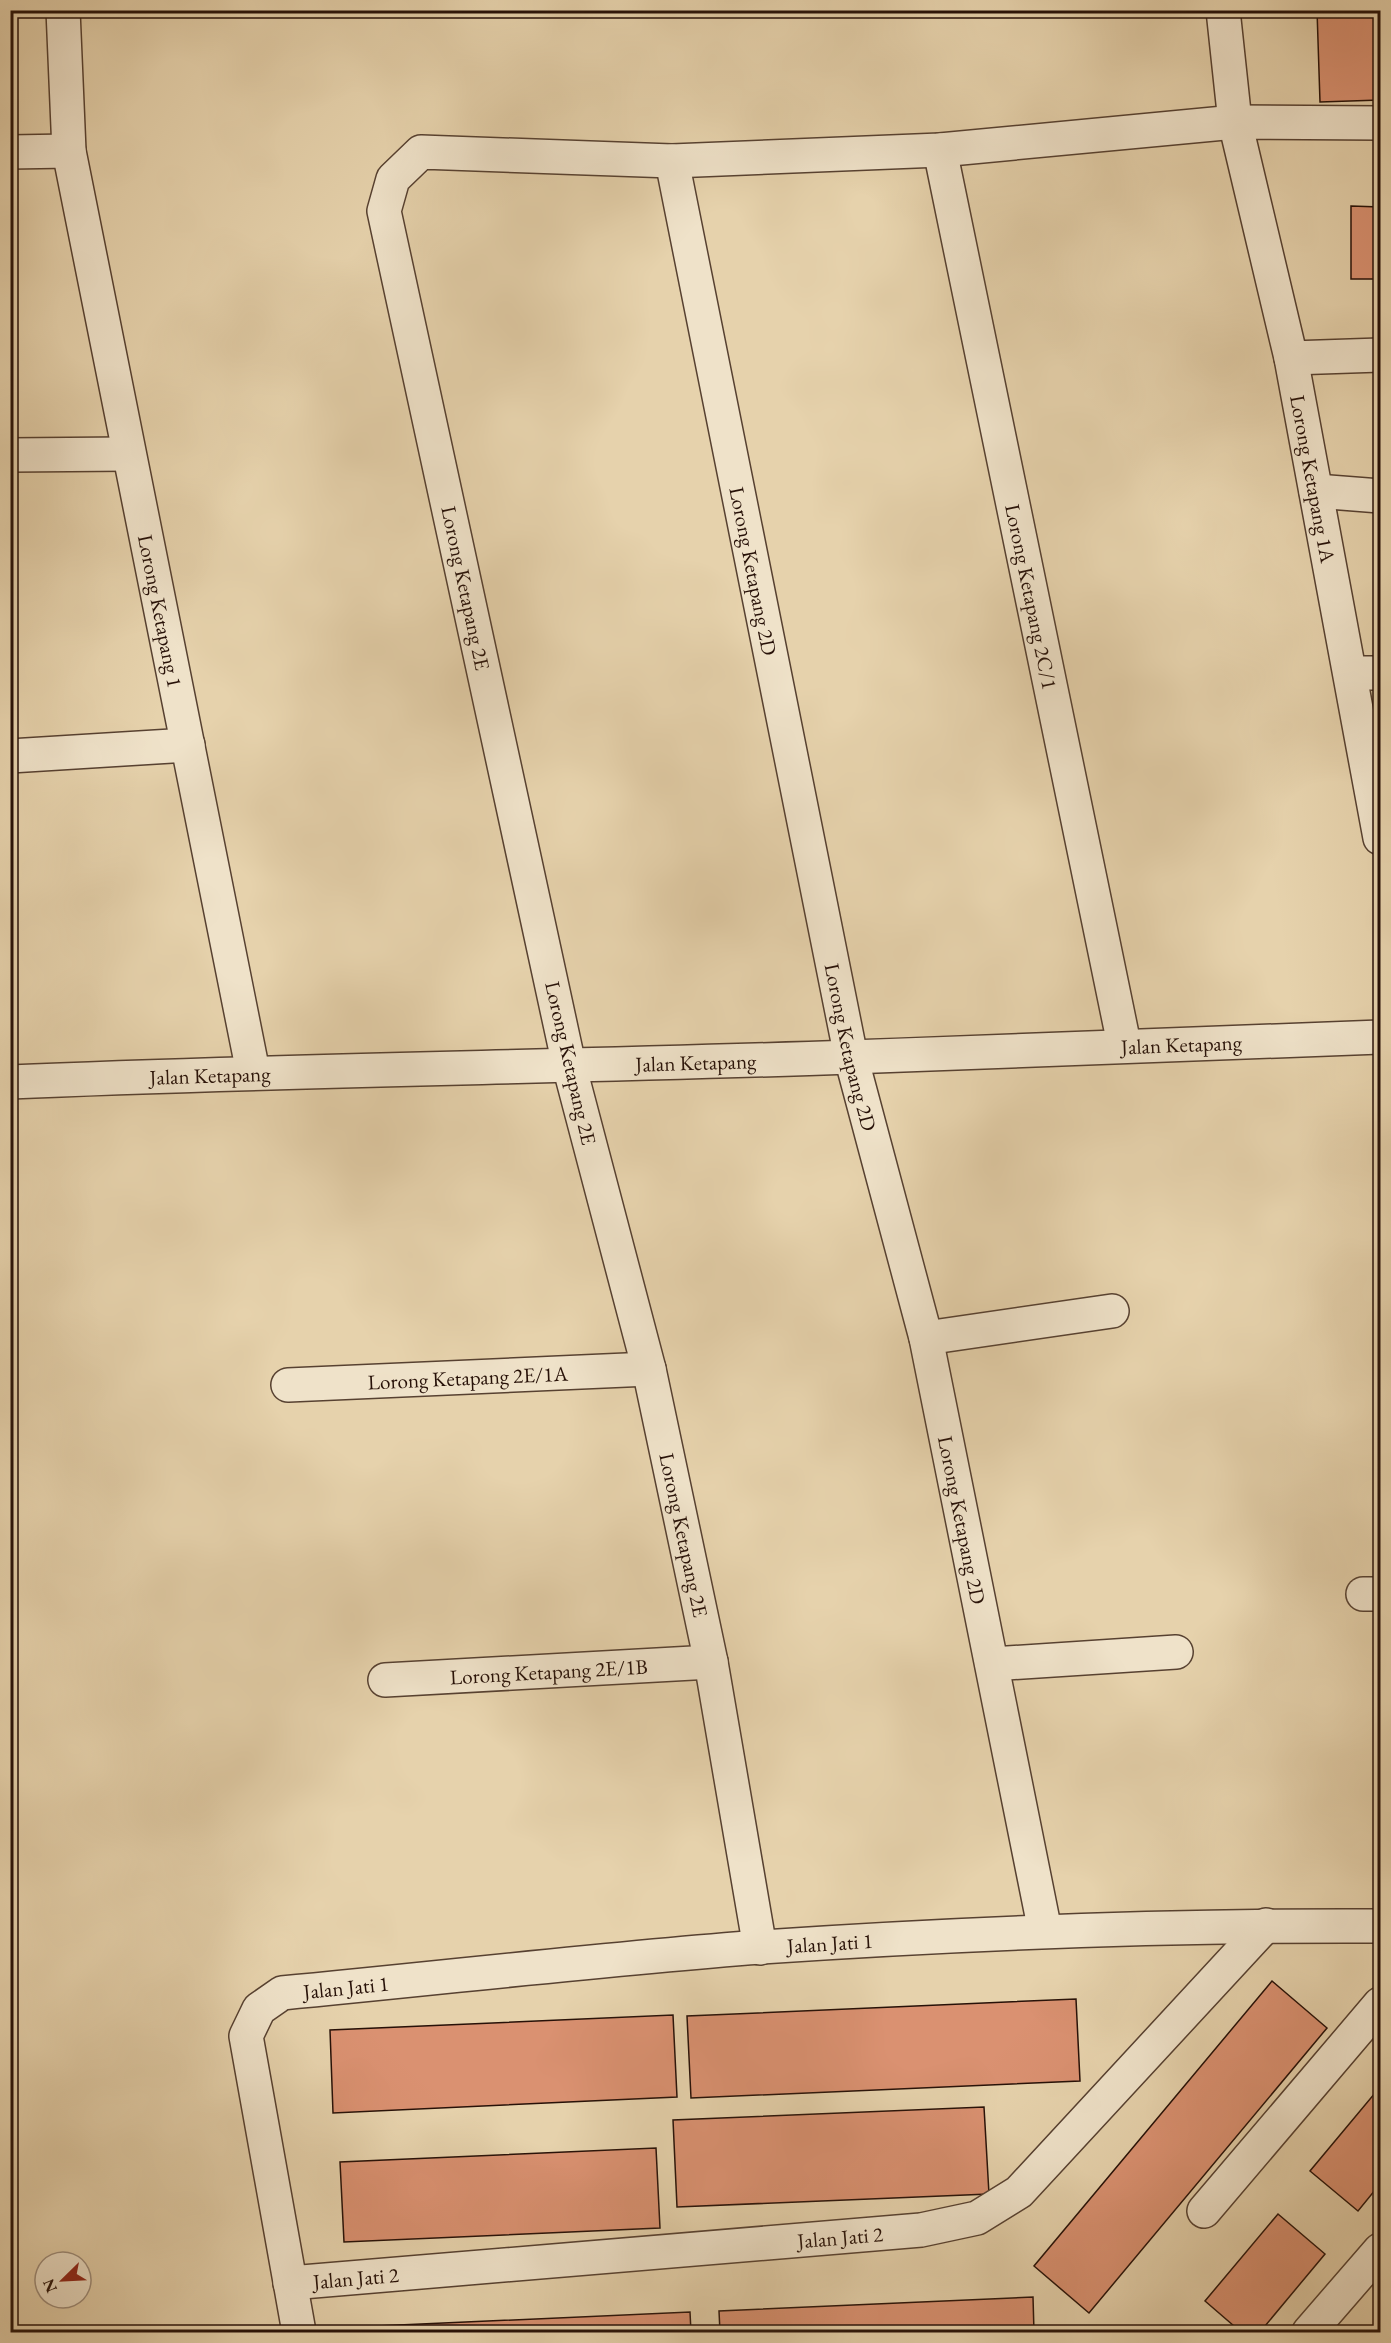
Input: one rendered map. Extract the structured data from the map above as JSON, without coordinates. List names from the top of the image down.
{
  "streets": {
    "street": [
      "Lorong Ketapang 1A",
      "Lorong Ketapang 2D",
      "Lorong Ketapang 2E",
      "Lorong Ketapang 2C/1",
      "Lorong Ketapang 1",
      "Jalan Ketapang",
      "Lorong Ketapang 2E/1A",
      "Lorong Ketapang 2E/1B",
      "Jalan Jati 1",
      "Jalan Jati 2"
    ]
  },
  "crossings": [
    ["Lorong Ketapang 2D", "Lorong Ketapang 2E"],
    ["Lorong Ketapang 2D", "Jalan Ketapang"],
    ["Lorong Ketapang 2D", "Jalan Jati 1"],
    ["Lorong Ketapang 2E", "Jalan Ketapang"],
    ["Lorong Ketapang 2E", "Lorong Ketapang 2E/1A"],
    ["Lorong Ketapang 2E", "Lorong Ketapang 2E/1B"],
    ["Lorong Ketapang 2E", "Jalan Jati 1"],
    ["Lorong Ketapang 2C/1", "Jalan Ketapang"],
    ["Lorong Ketapang 1", "Jalan Ketapang"],
    ["Jalan Jati 1", "Jalan Jati 2"]
  ],
  "north": "bottom left"
}
